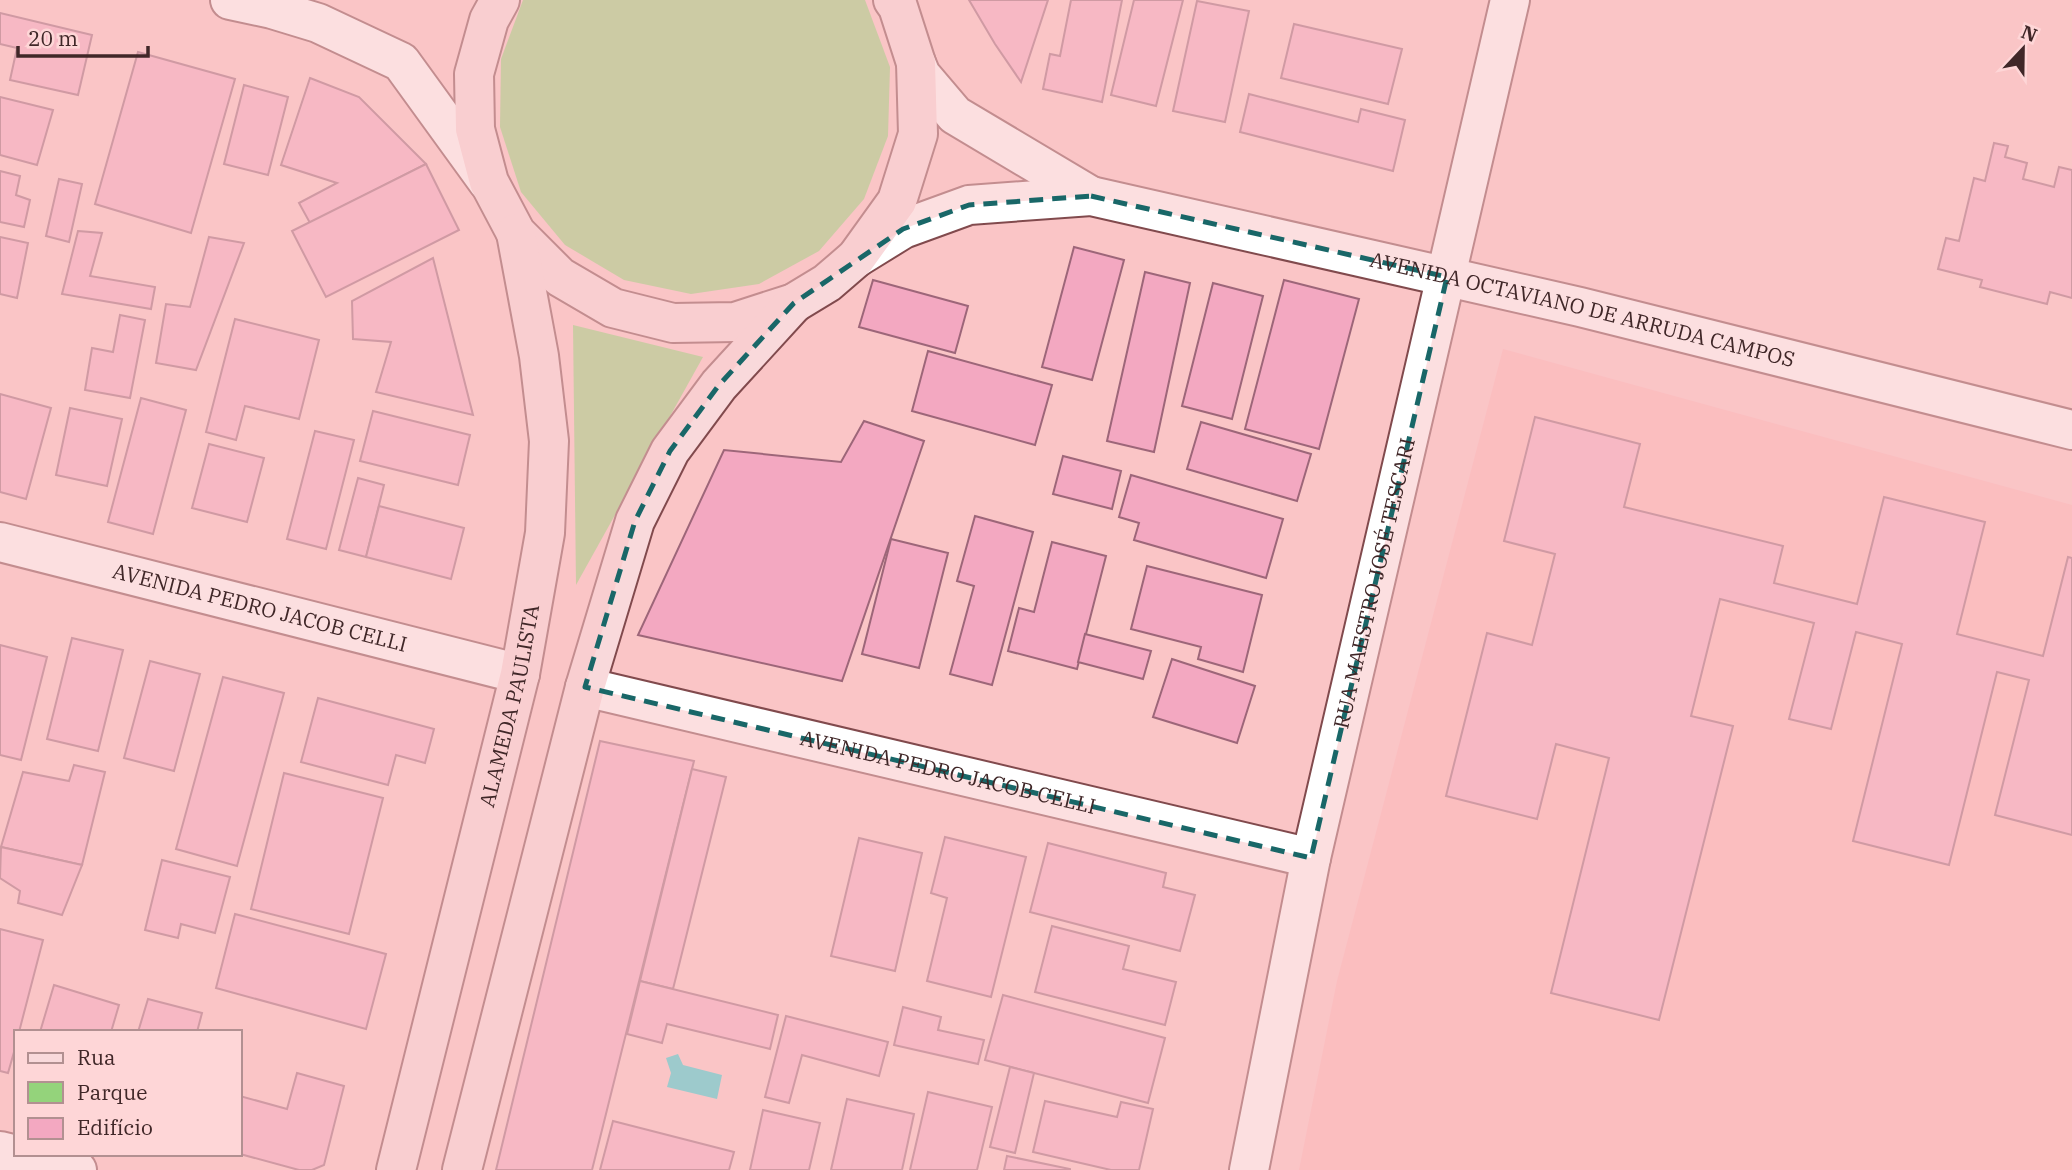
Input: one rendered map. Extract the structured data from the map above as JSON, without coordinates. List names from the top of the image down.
{
  "streets": {
    "main road": ["ALAMEDA PAULISTA"],
    "street": ["AVENIDA OCTAVIANO DE ARRUDA CAMPOS", "RUA MAESTRO JOSÉ TESCARI", "AVENIDA PEDRO JACOB CELLI"]
  },
  "crossings": [
    ["AVENIDA OCTAVIANO DE ARRUDA CAMPOS", "RUA MAESTRO JOSÉ TESCARI"],
    ["RUA MAESTRO JOSÉ TESCARI", "AVENIDA PEDRO JACOB CELLI"],
    ["AVENIDA PEDRO JACOB CELLI", "ALAMEDA PAULISTA"]
  ],
  "legend": ["Rua", "Parque", "Edifício"],
  "scale_bar": "20 m",
  "north": "top"
}
